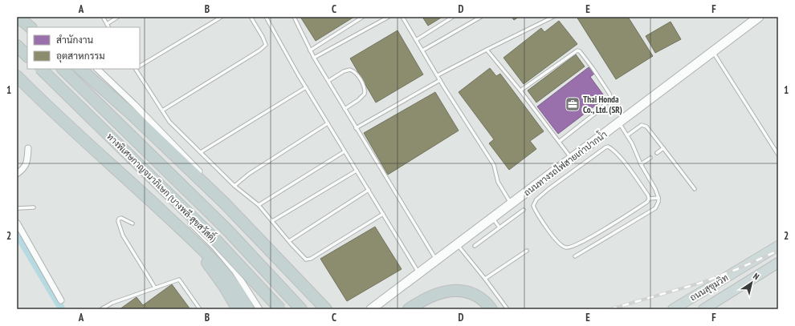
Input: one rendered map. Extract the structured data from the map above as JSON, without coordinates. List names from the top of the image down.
{
  "streets": {
    "highway": ["ทางพิเศษกาญจนาภิเษก (บางพลี-สุขสวัสดิ์)", "ถนนสุขุมวิท"],
    "main road": ["ถนนทางรถไฟสายเก่าปากน้ำ"]
  },
  "places": {
    "office": ["Thai Honda Co., Ltd. (SR)"]
  },
  "legend": ["สำนักงาน", "อุตสาหกรรม"],
  "north": "top right",
  "grid": {
    "columns": [
      "A",
      "B",
      "C",
      "D",
      "E",
      "F"
    ],
    "rows": ["1", "2"]
  }
}
